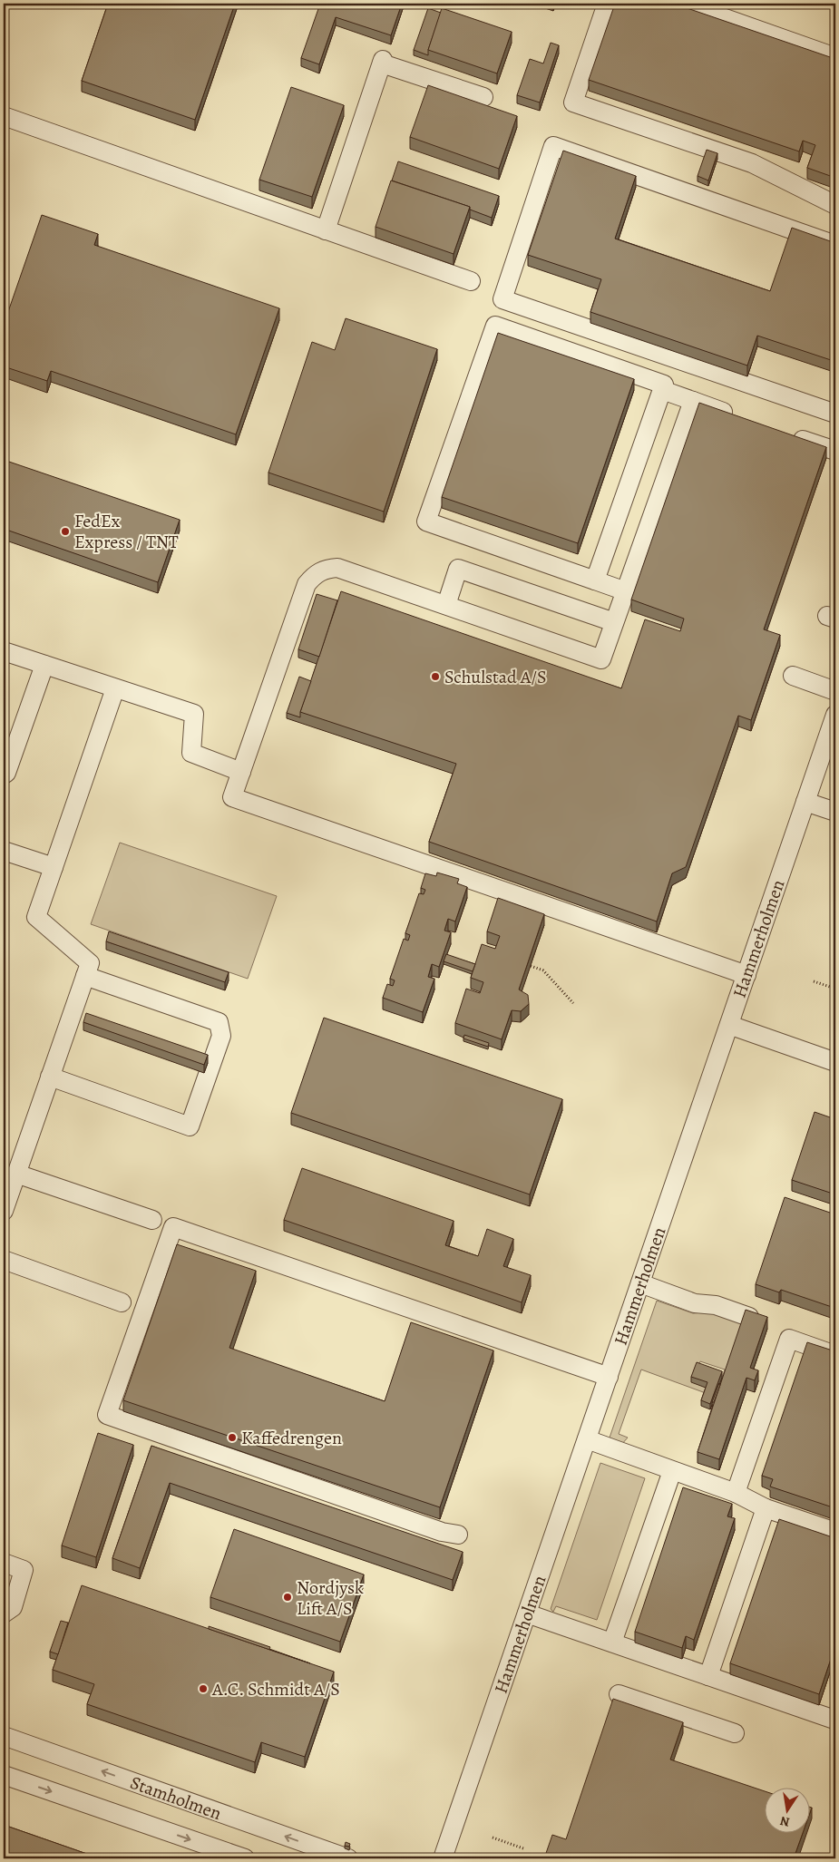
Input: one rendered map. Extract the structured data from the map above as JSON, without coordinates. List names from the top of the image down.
{
  "streets": {
    "street": ["Hammerholmen", "Stamholmen"]
  },
  "places": [
    "FedEx Express / TNT",
    "Schulstad A/S",
    "Kaffedrengen",
    "Nordjysk Lift A/S",
    "A.C. Schmidt A/S"
  ],
  "north": "bottom"
}
